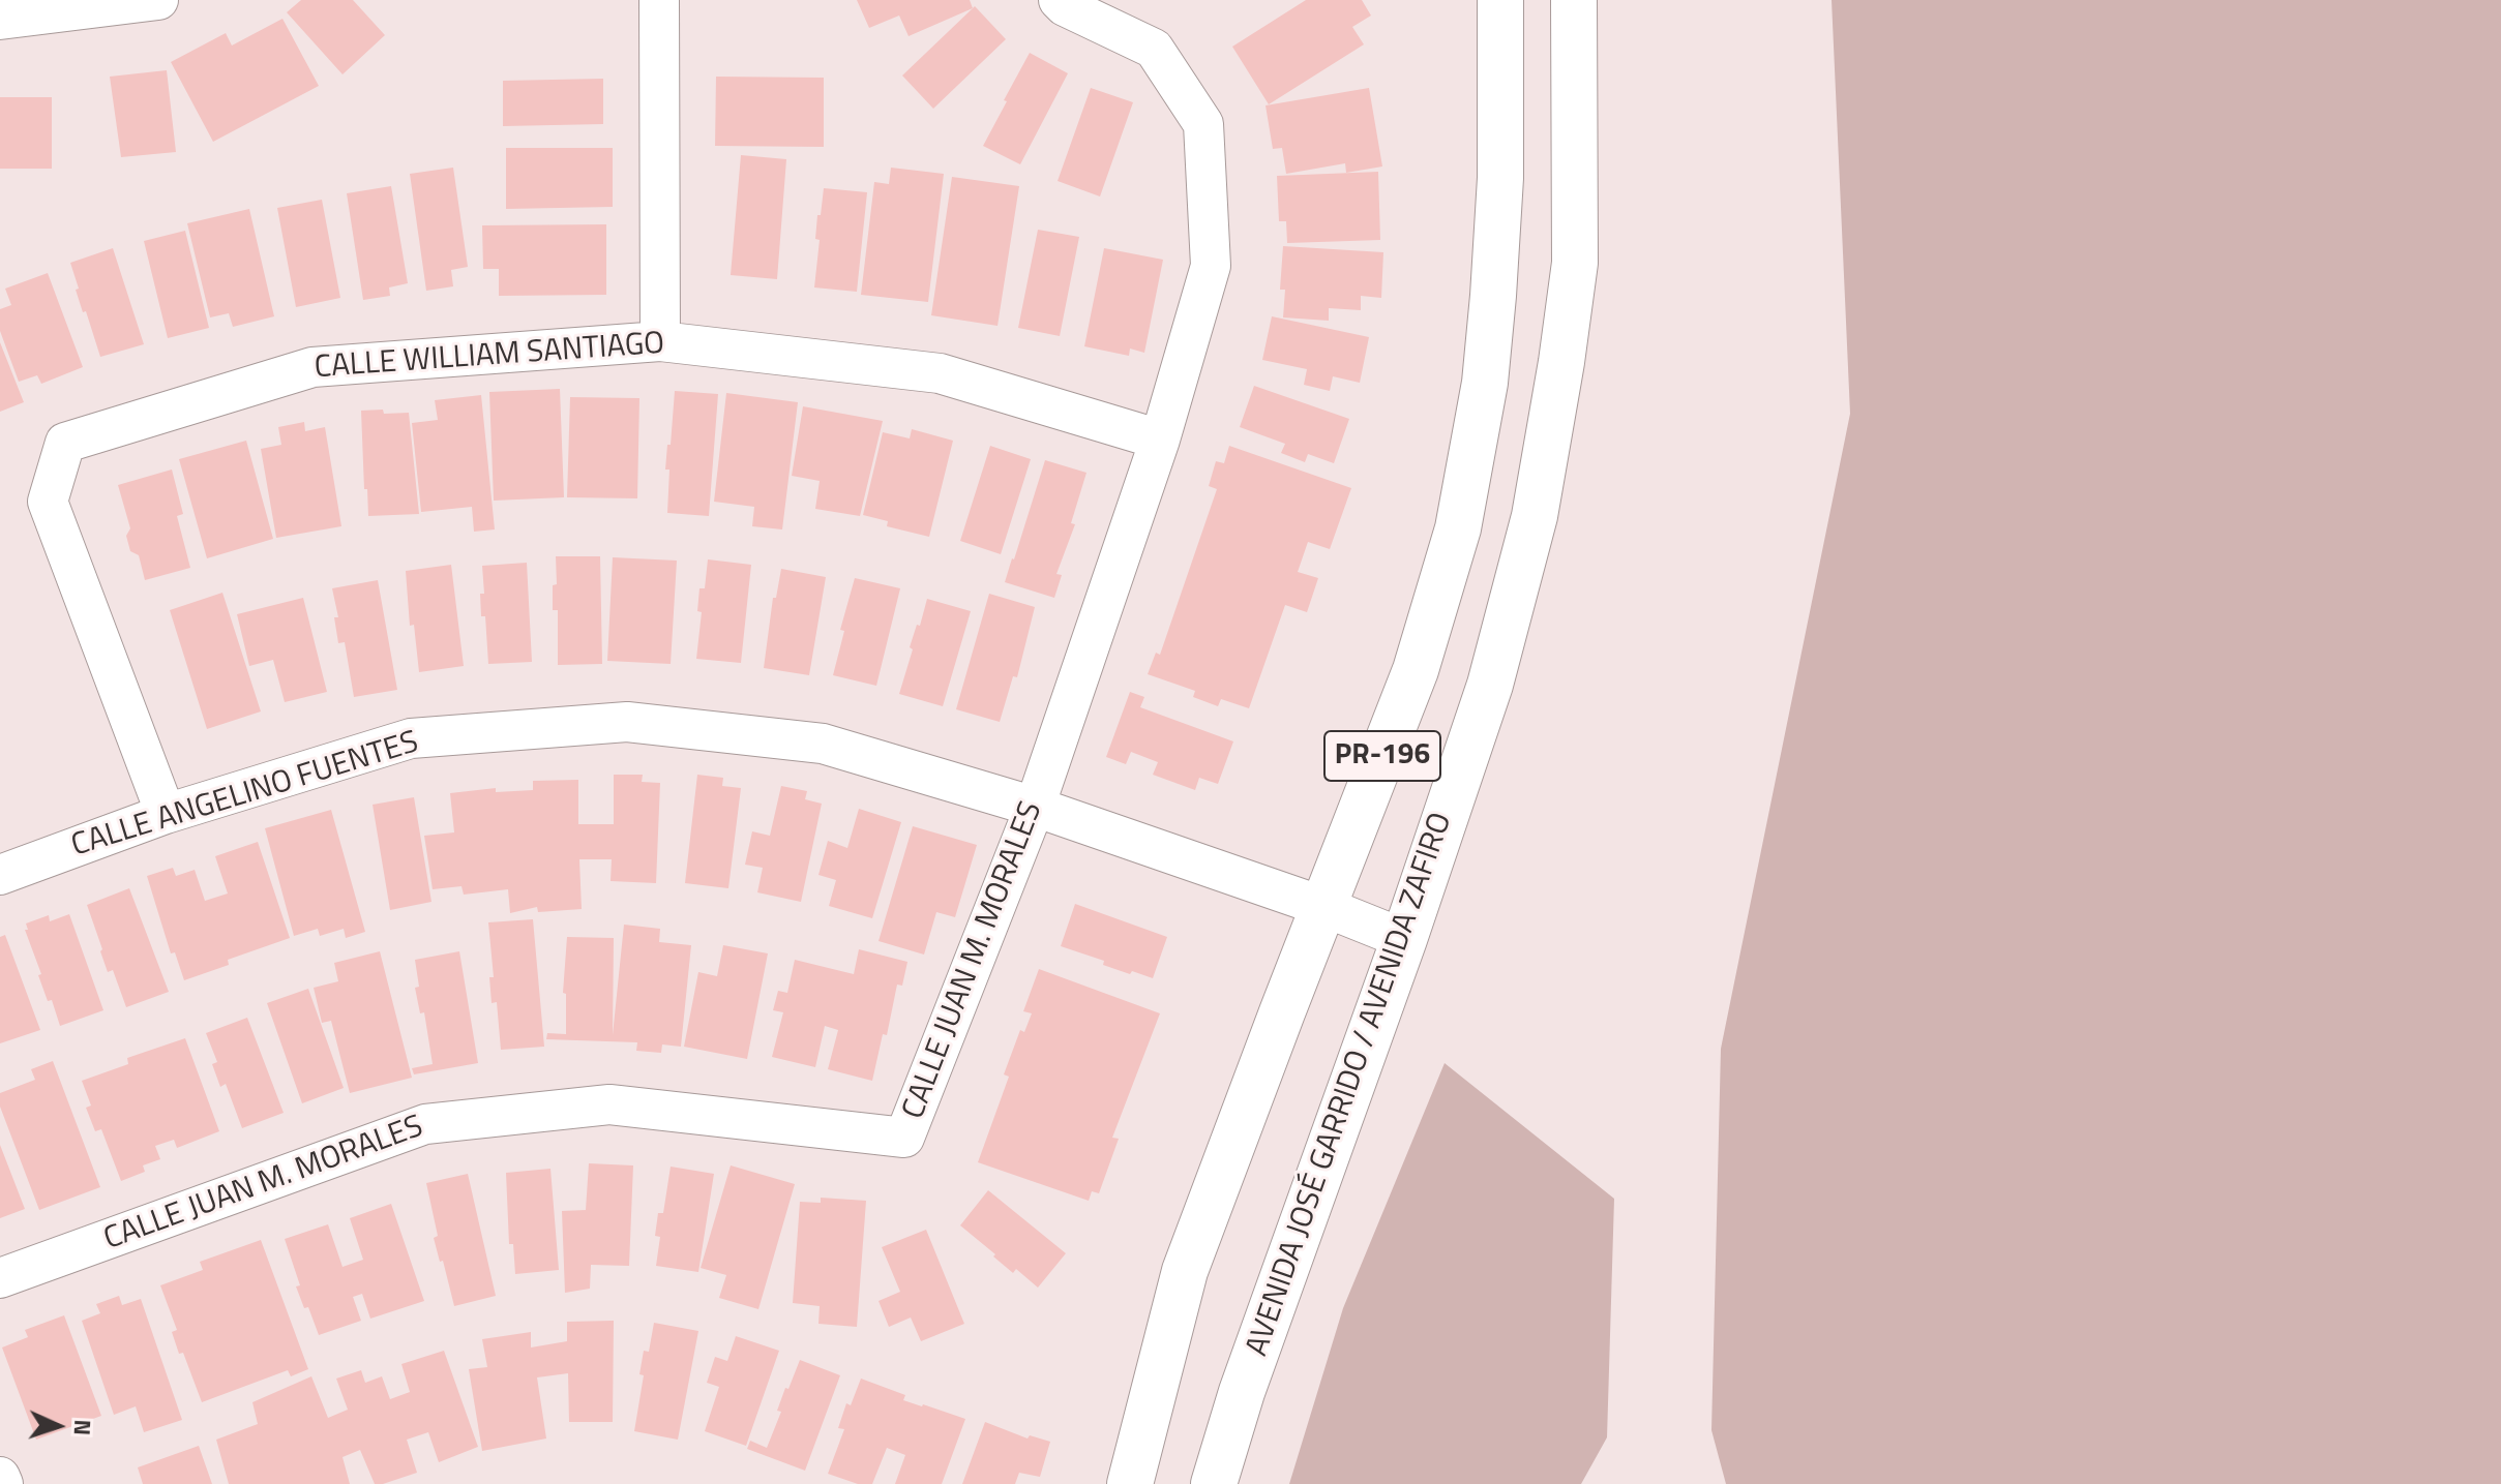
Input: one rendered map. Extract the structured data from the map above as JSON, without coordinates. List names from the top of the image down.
{
  "streets": {
    "main road": ["PR-196", "AVENIDA JOSÉ GARRIDO / AVENIDA ZAFIRO"],
    "street": ["CALLE WILLIAM SANTIAGO", "CALLE ANGELINO FUENTES", "CALLE JUAN M. MORALES"]
  },
  "crossings": [
    ["CALLE WILLIAM SANTIAGO", "CALLE ANGELINO FUENTES"],
    ["CALLE WILLIAM SANTIAGO", "CALLE JUAN M. MORALES"],
    ["PR-196", "CALLE ANGELINO FUENTES"],
    ["CALLE ANGELINO FUENTES", "CALLE JUAN M. MORALES"],
    ["CALLE ANGELINO FUENTES", "AVENIDA JOSÉ GARRIDO / AVENIDA ZAFIRO"]
  ],
  "north": "right"
}
